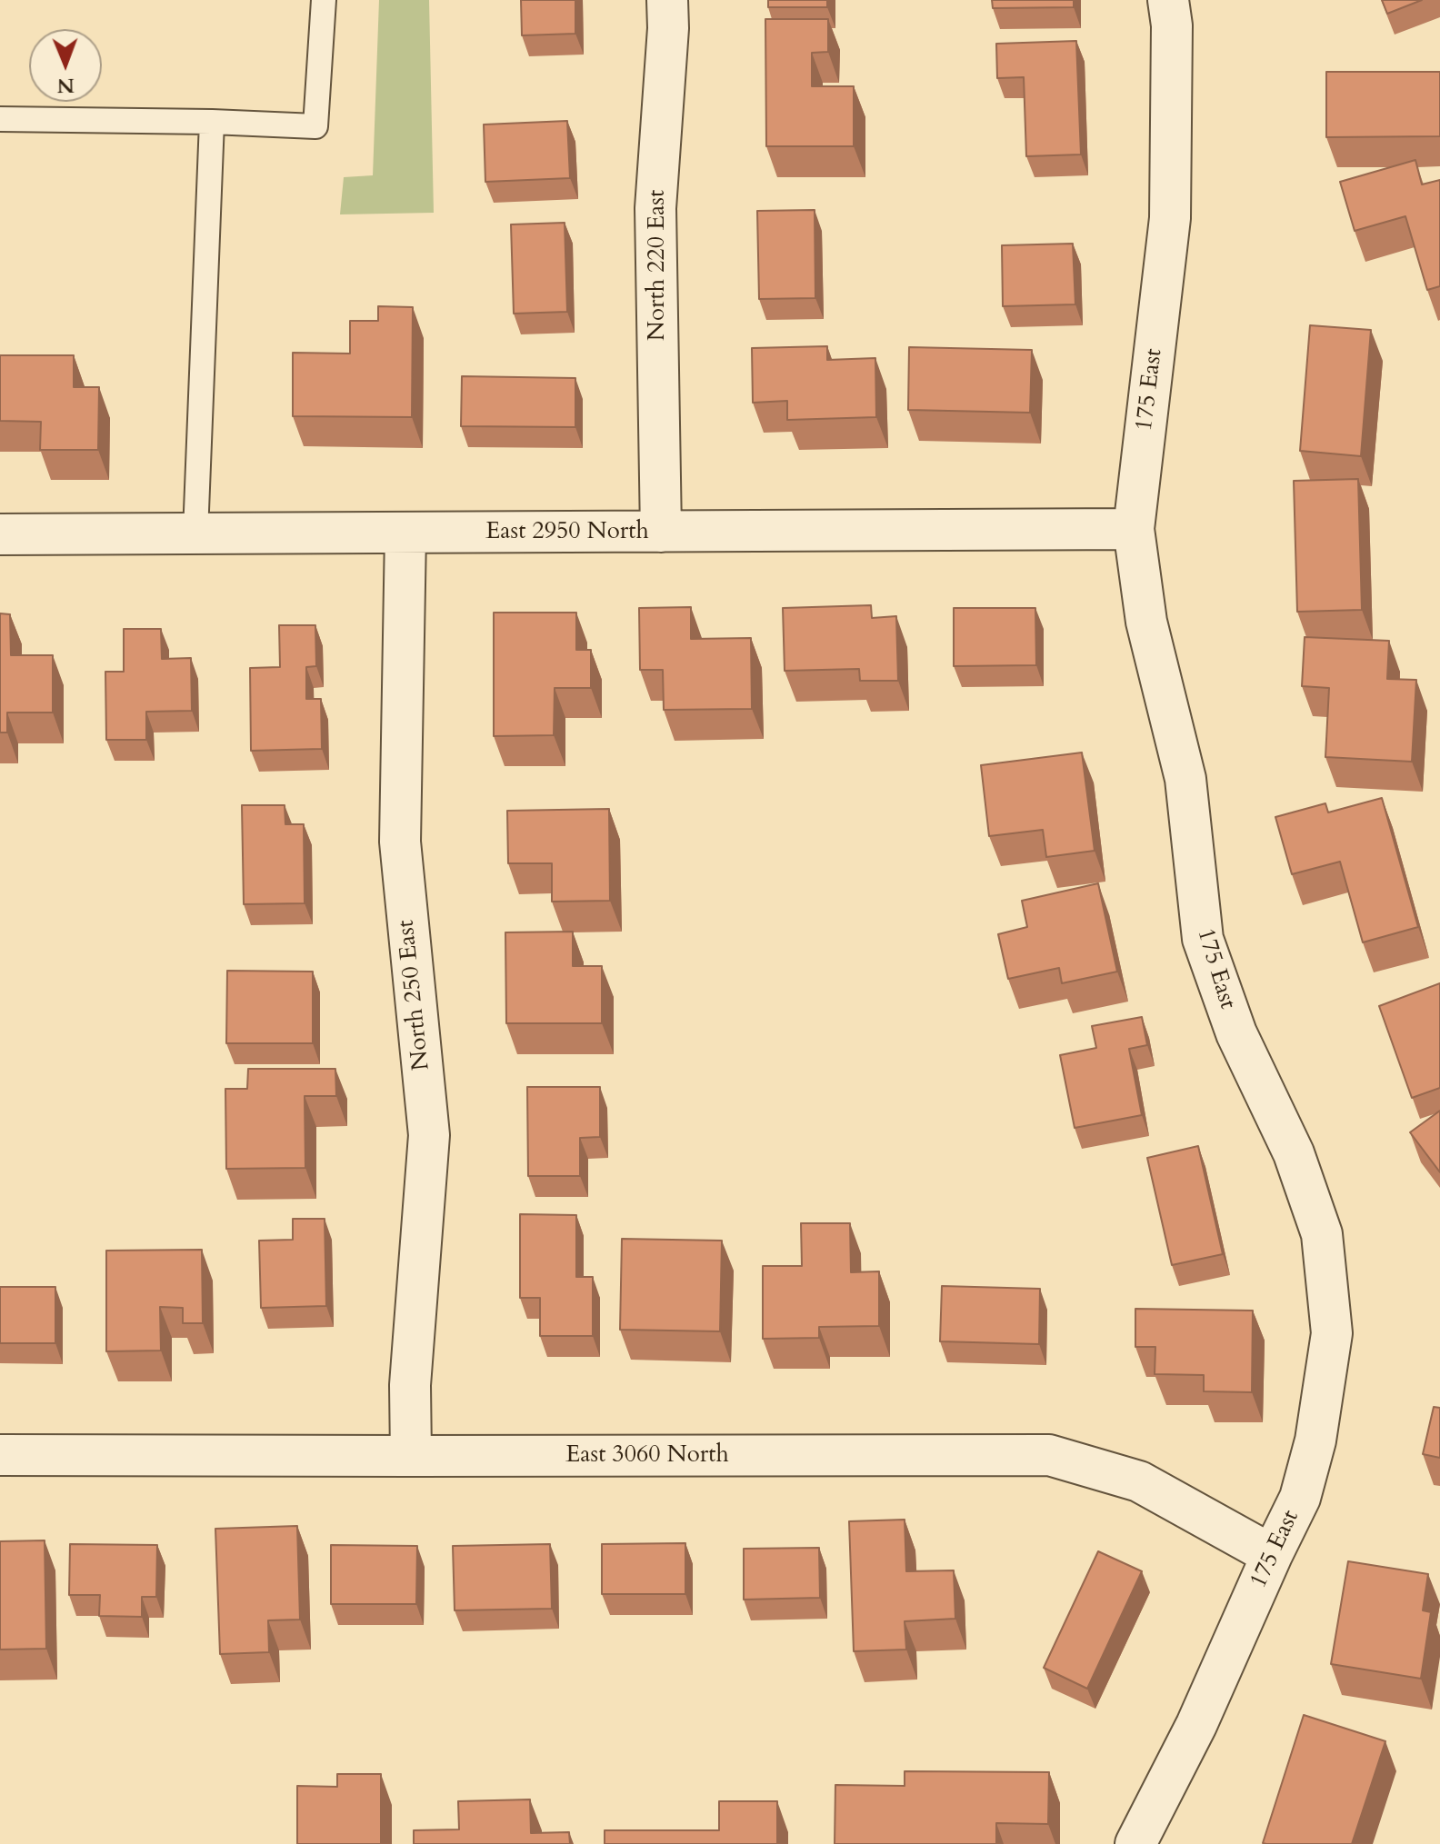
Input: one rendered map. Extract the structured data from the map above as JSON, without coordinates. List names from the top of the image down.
{
  "streets": {
    "street": [
      "North 220 East",
      "175 East",
      "East 2950 North",
      "North 250 East",
      "East 3060 North"
    ]
  },
  "crossings": [
    ["North 220 East", "East 2950 North"],
    ["175 East", "East 2950 North"],
    ["175 East", "East 3060 North"],
    ["East 2950 North", "North 250 East"],
    ["North 250 East", "East 3060 North"]
  ],
  "north": "bottom"
}
